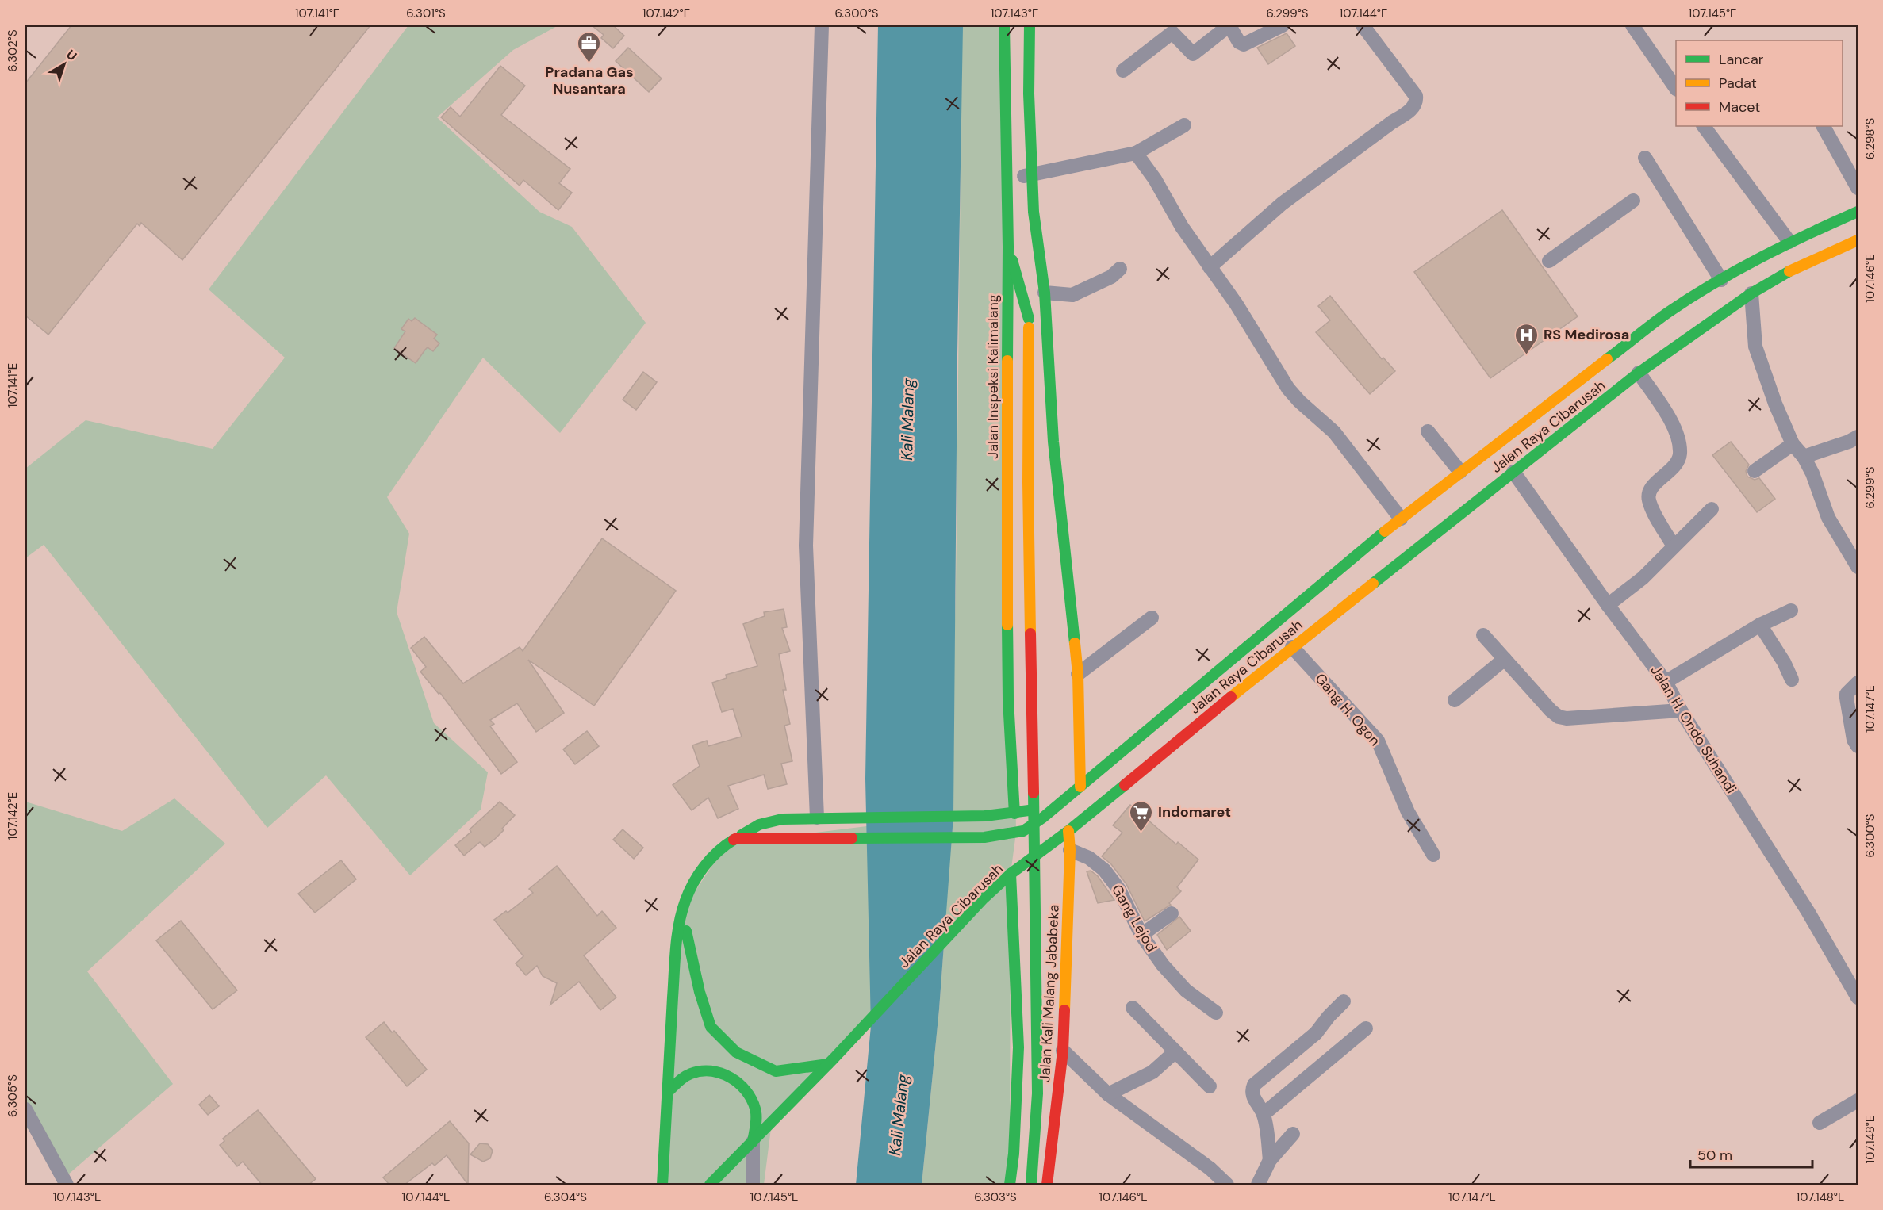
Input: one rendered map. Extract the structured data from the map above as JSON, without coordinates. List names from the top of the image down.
{
  "streets": {
    "main road": ["Jalan Inspeksi Kalimalang", "Jalan Raya Cibarusah", "Jalan Kali Malang Jababeka"],
    "street": ["Gang H. Ogon", "Jalan H. Ondo Suhandi", "Gang Lejod"]
  },
  "crossings": [
    ["Jalan Inspeksi Kalimalang", "Jalan Raya Cibarusah"],
    ["Jalan Raya Cibarusah", "Gang H. Ogon"],
    ["Jalan Raya Cibarusah", "Jalan H. Ondo Suhandi"],
    ["Jalan Raya Cibarusah", "Jalan Kali Malang Jababeka"],
    ["Gang Lejod", "Jalan Kali Malang Jababeka"]
  ],
  "water": ["Kali Malang"],
  "places": {
    "office": ["Pradana Gas Nusantara"],
    "hospital": ["RS Medirosa"],
    "supermarket": ["Indomaret"]
  },
  "legend": ["Lancar", "Padat", "Macet"],
  "scale_bar": "50 m",
  "north": "top right",
  "coordinates": [
    "107.141°E",
    "6.301°S",
    "107.142°E",
    "6.300°S",
    "107.143°E",
    "6.299°S",
    "107.144°E",
    "107.145°E",
    "6.302°S",
    "6.298°S",
    "107.146°E",
    "107.147°E",
    "6.305°S",
    "107.148°E",
    "6.304°S",
    "6.303°S"
  ]
}
